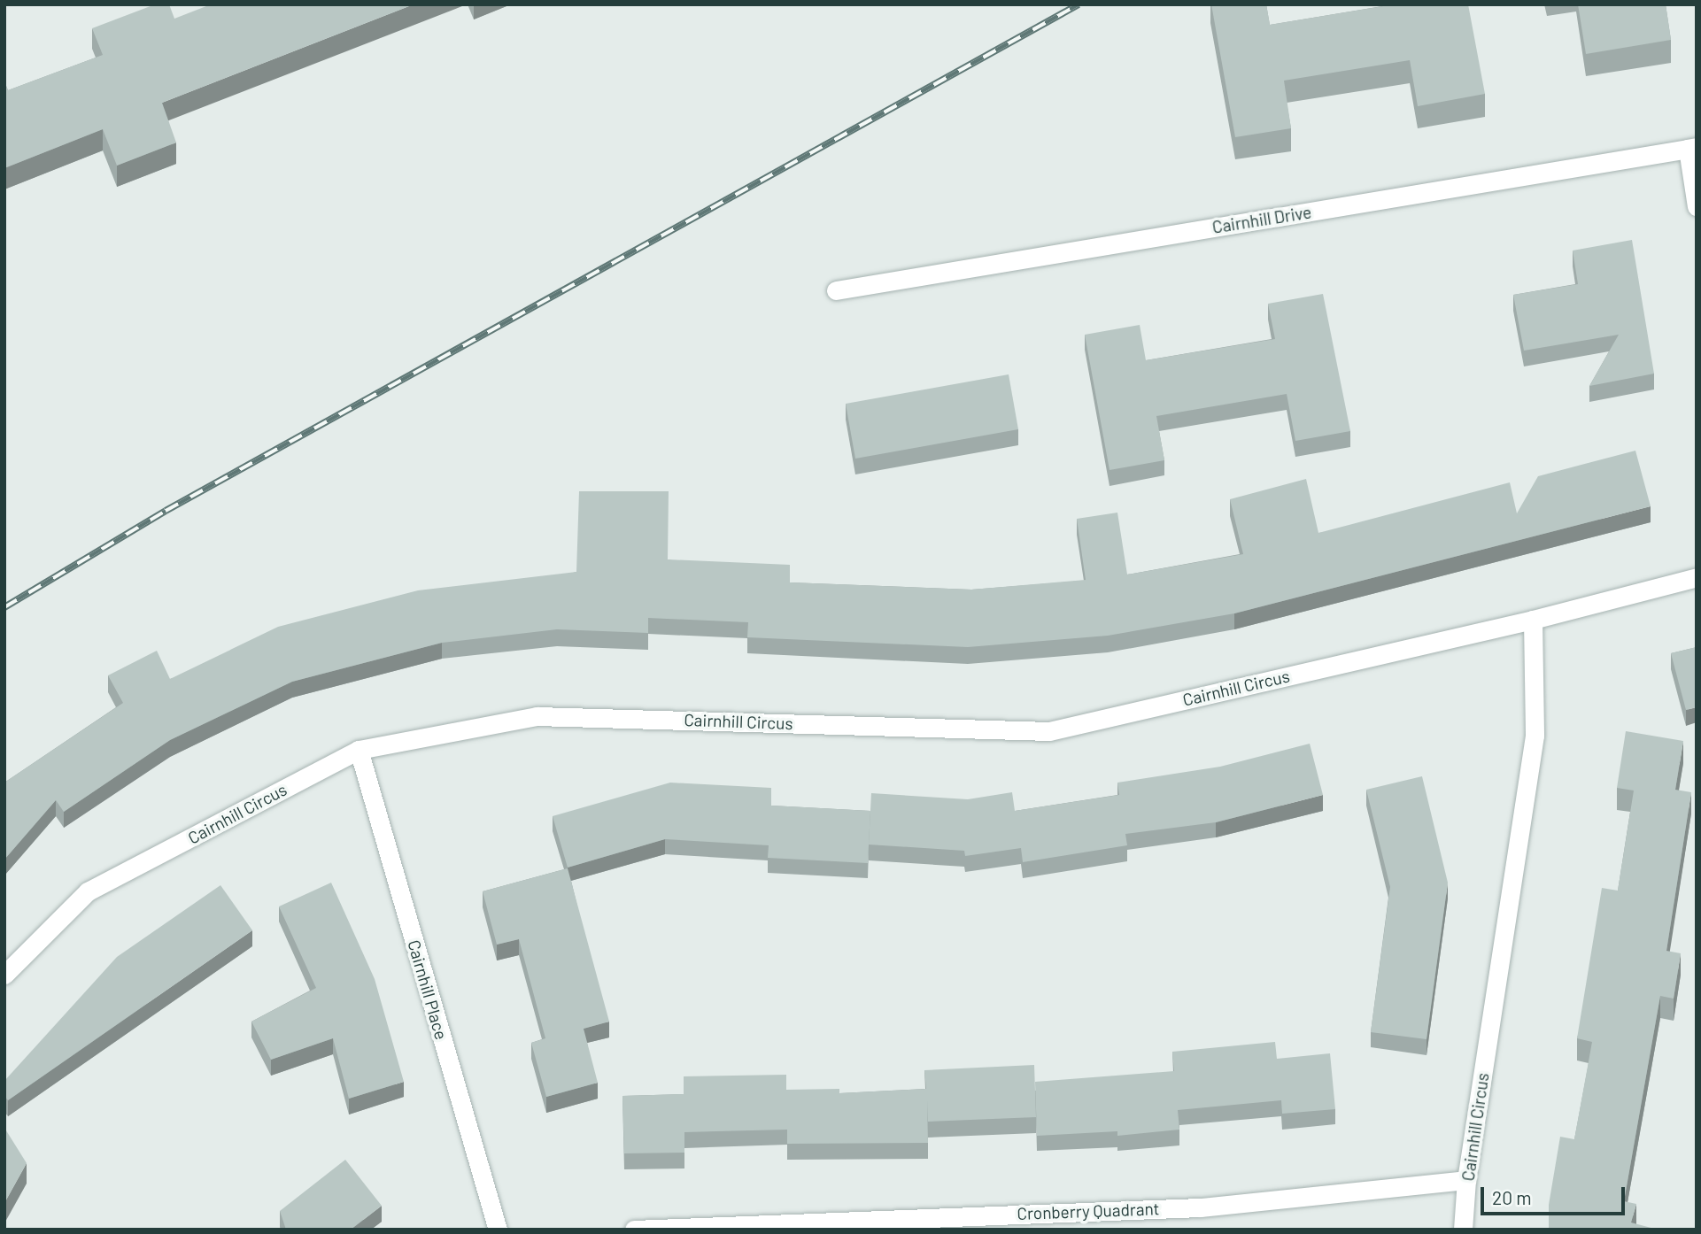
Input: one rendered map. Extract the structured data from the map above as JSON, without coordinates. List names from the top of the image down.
{
  "streets": {
    "street": [
      "Cairnhill Drive",
      "Cairnhill Circus",
      "Cairnhill Place",
      "Cronberry Quadrant"
    ]
  },
  "crossings": [
    ["Cairnhill Circus", "Cairnhill Place"],
    ["Cairnhill Circus", "Cronberry Quadrant"]
  ],
  "scale_bar": "20 m"
}
